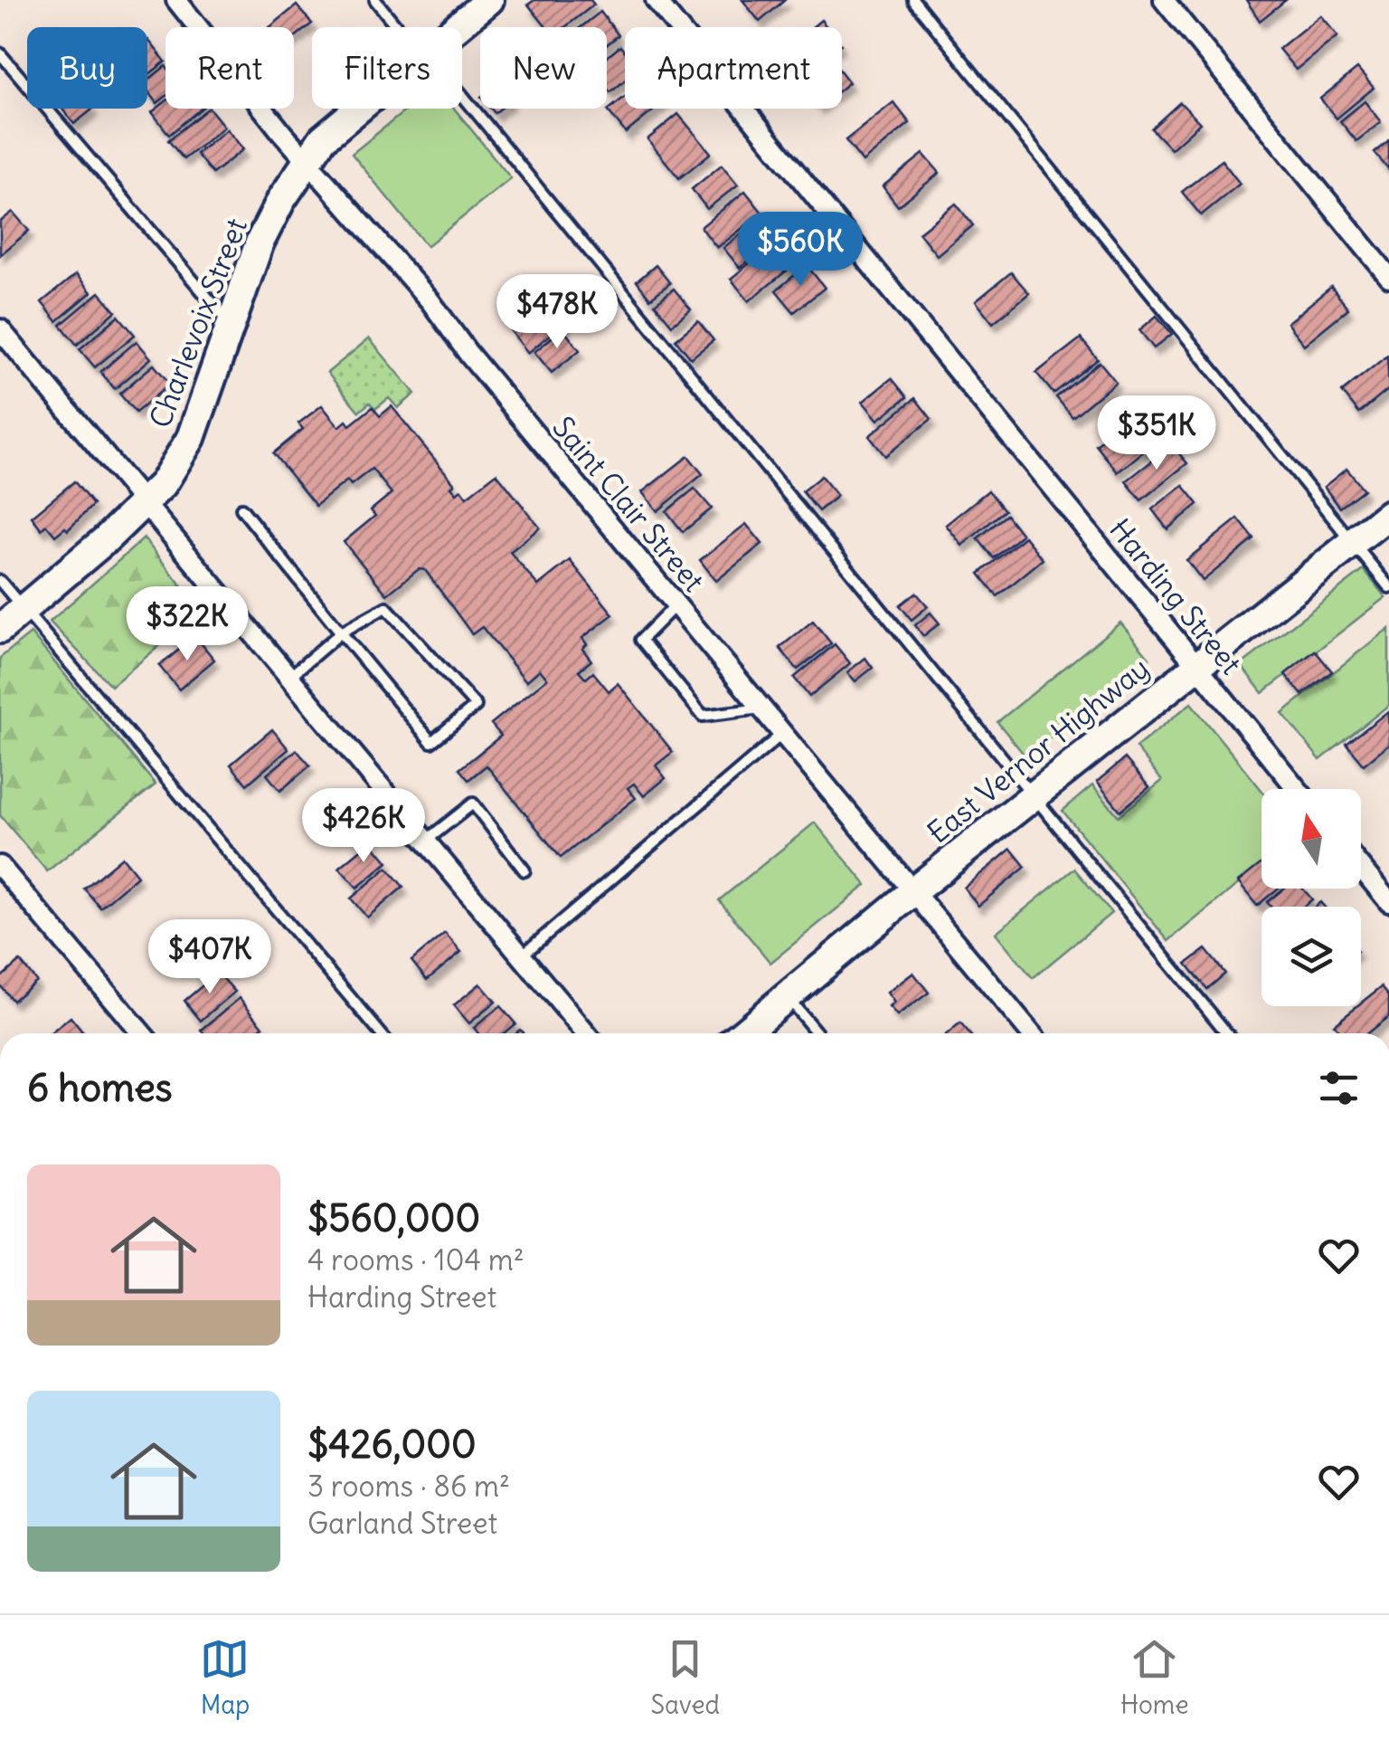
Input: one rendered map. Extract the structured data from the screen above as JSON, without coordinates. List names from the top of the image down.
{
  "streets": {
    "street": [
      "Charlevoix Street",
      "Saint Clair Street",
      "Harding Street",
      "East Vernor Highway"
    ]
  },
  "crossings": [
    ["Charlevoix Street", "Saint Clair Street"],
    ["Saint Clair Street", "East Vernor Highway"],
    ["Harding Street", "East Vernor Highway"]
  ],
  "north": "top",
  "page": {
    "chip": [
      "Buy",
      "Rent",
      "Filters",
      "New",
      "Apartment"
    ],
    "price": [
      "$560K",
      "$478K",
      "$351K",
      "$322K",
      "$426K",
      "$407K"
    ],
    "heading": "6 homes",
    "list": [
      {
        "name": "$560,000",
        "note": "4 rooms · 104 m² · Harding Street"
      },
      {
        "name": "$426,000",
        "note": "3 rooms · 86 m² · Garland Street"
      }
    ],
    "tabs": ["Map", "Saved", "Home"]
  }
}
